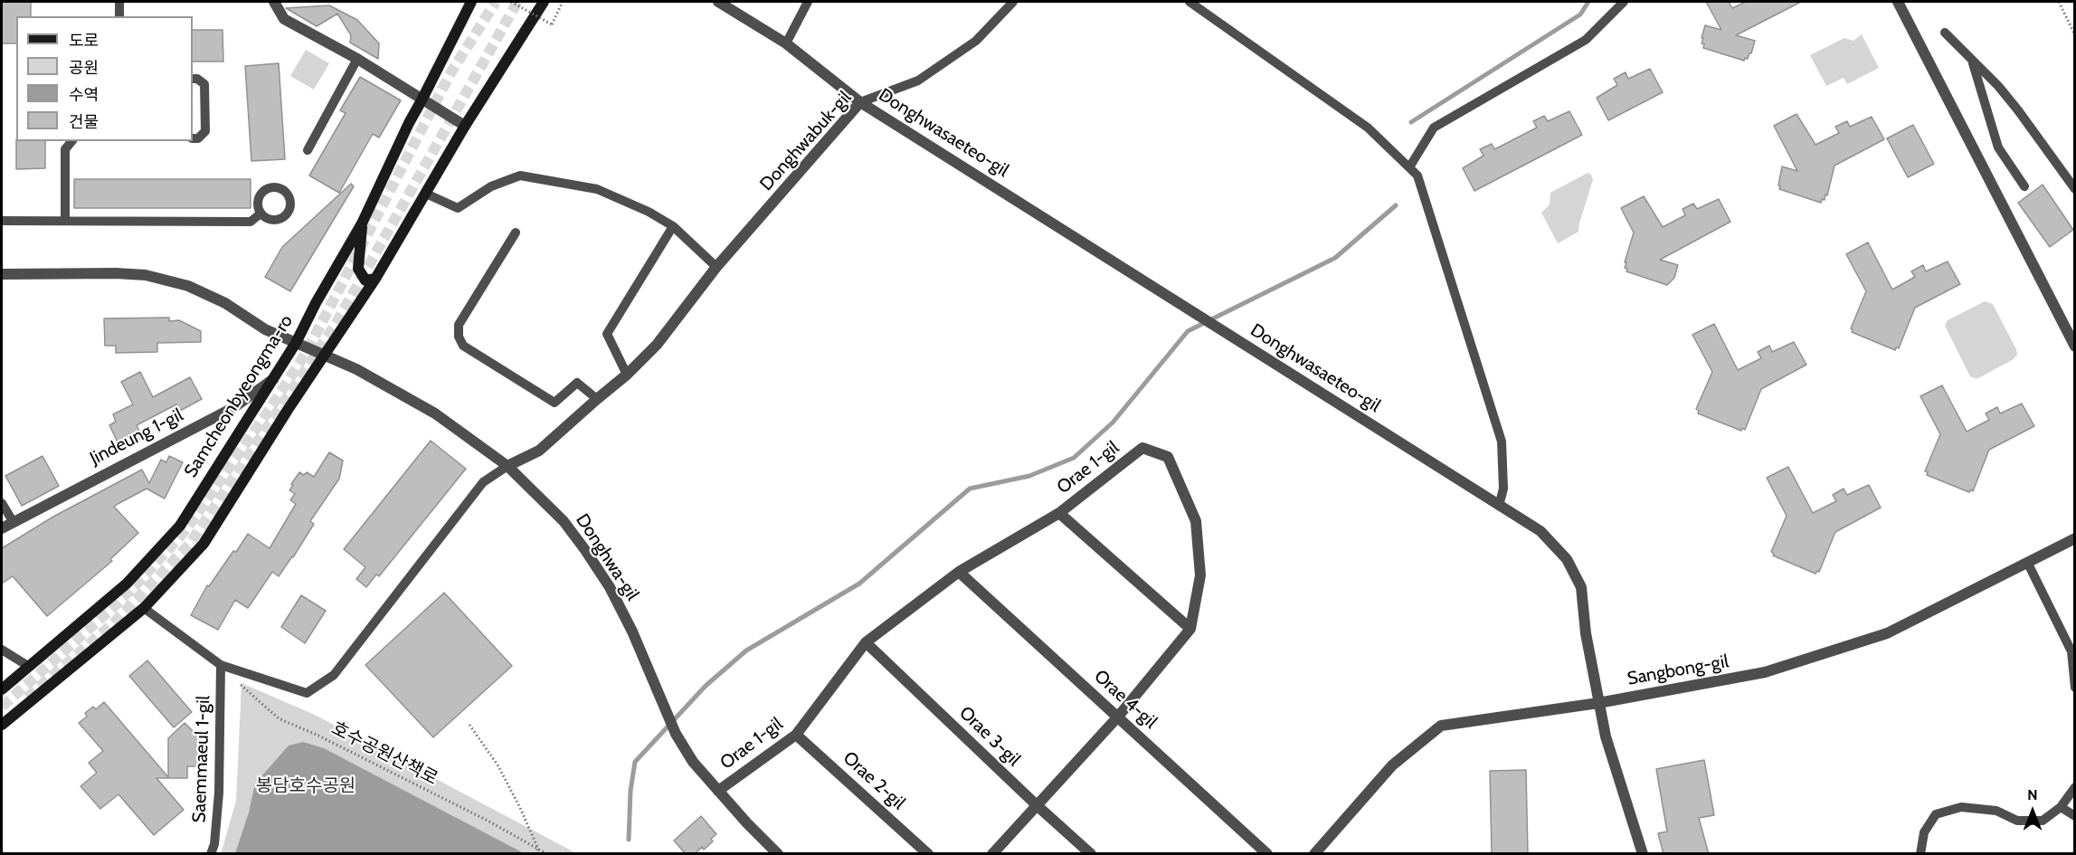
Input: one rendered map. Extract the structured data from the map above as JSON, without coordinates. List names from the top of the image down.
{
  "streets": {
    "main road": ["Samcheonbyeongma-ro"],
    "street": [
      "Donghwasaeteo-gil",
      "Donghwabuk-gil",
      "Jindeung 1-gil",
      "Orae 1-gil",
      "Donghwa-gil",
      "Sangbong-gil",
      "Orae 4-gil",
      "Orae 3-gil",
      "Orae 2-gil"
    ],
    "lane": ["Saemmaeul 1-gil"],
    "path": ["호수공원산책로"]
  },
  "crossings": [
    ["Donghwasaeteo-gil", "Donghwabuk-gil"],
    ["Donghwasaeteo-gil", "Sangbong-gil"],
    ["Donghwabuk-gil", "Donghwa-gil"],
    ["Samcheonbyeongma-ro", "Jindeung 1-gil"],
    ["Samcheonbyeongma-ro", "Donghwa-gil"],
    ["Orae 1-gil", "Donghwa-gil"],
    ["Orae 1-gil", "Orae 4-gil"],
    ["Orae 1-gil", "Orae 3-gil"],
    ["Orae 1-gil", "Orae 2-gil"]
  ],
  "parks": ["봉담호수공원"],
  "legend": [
    "도로",
    "공원",
    "수역",
    "건물"
  ],
  "north": "top"
}
